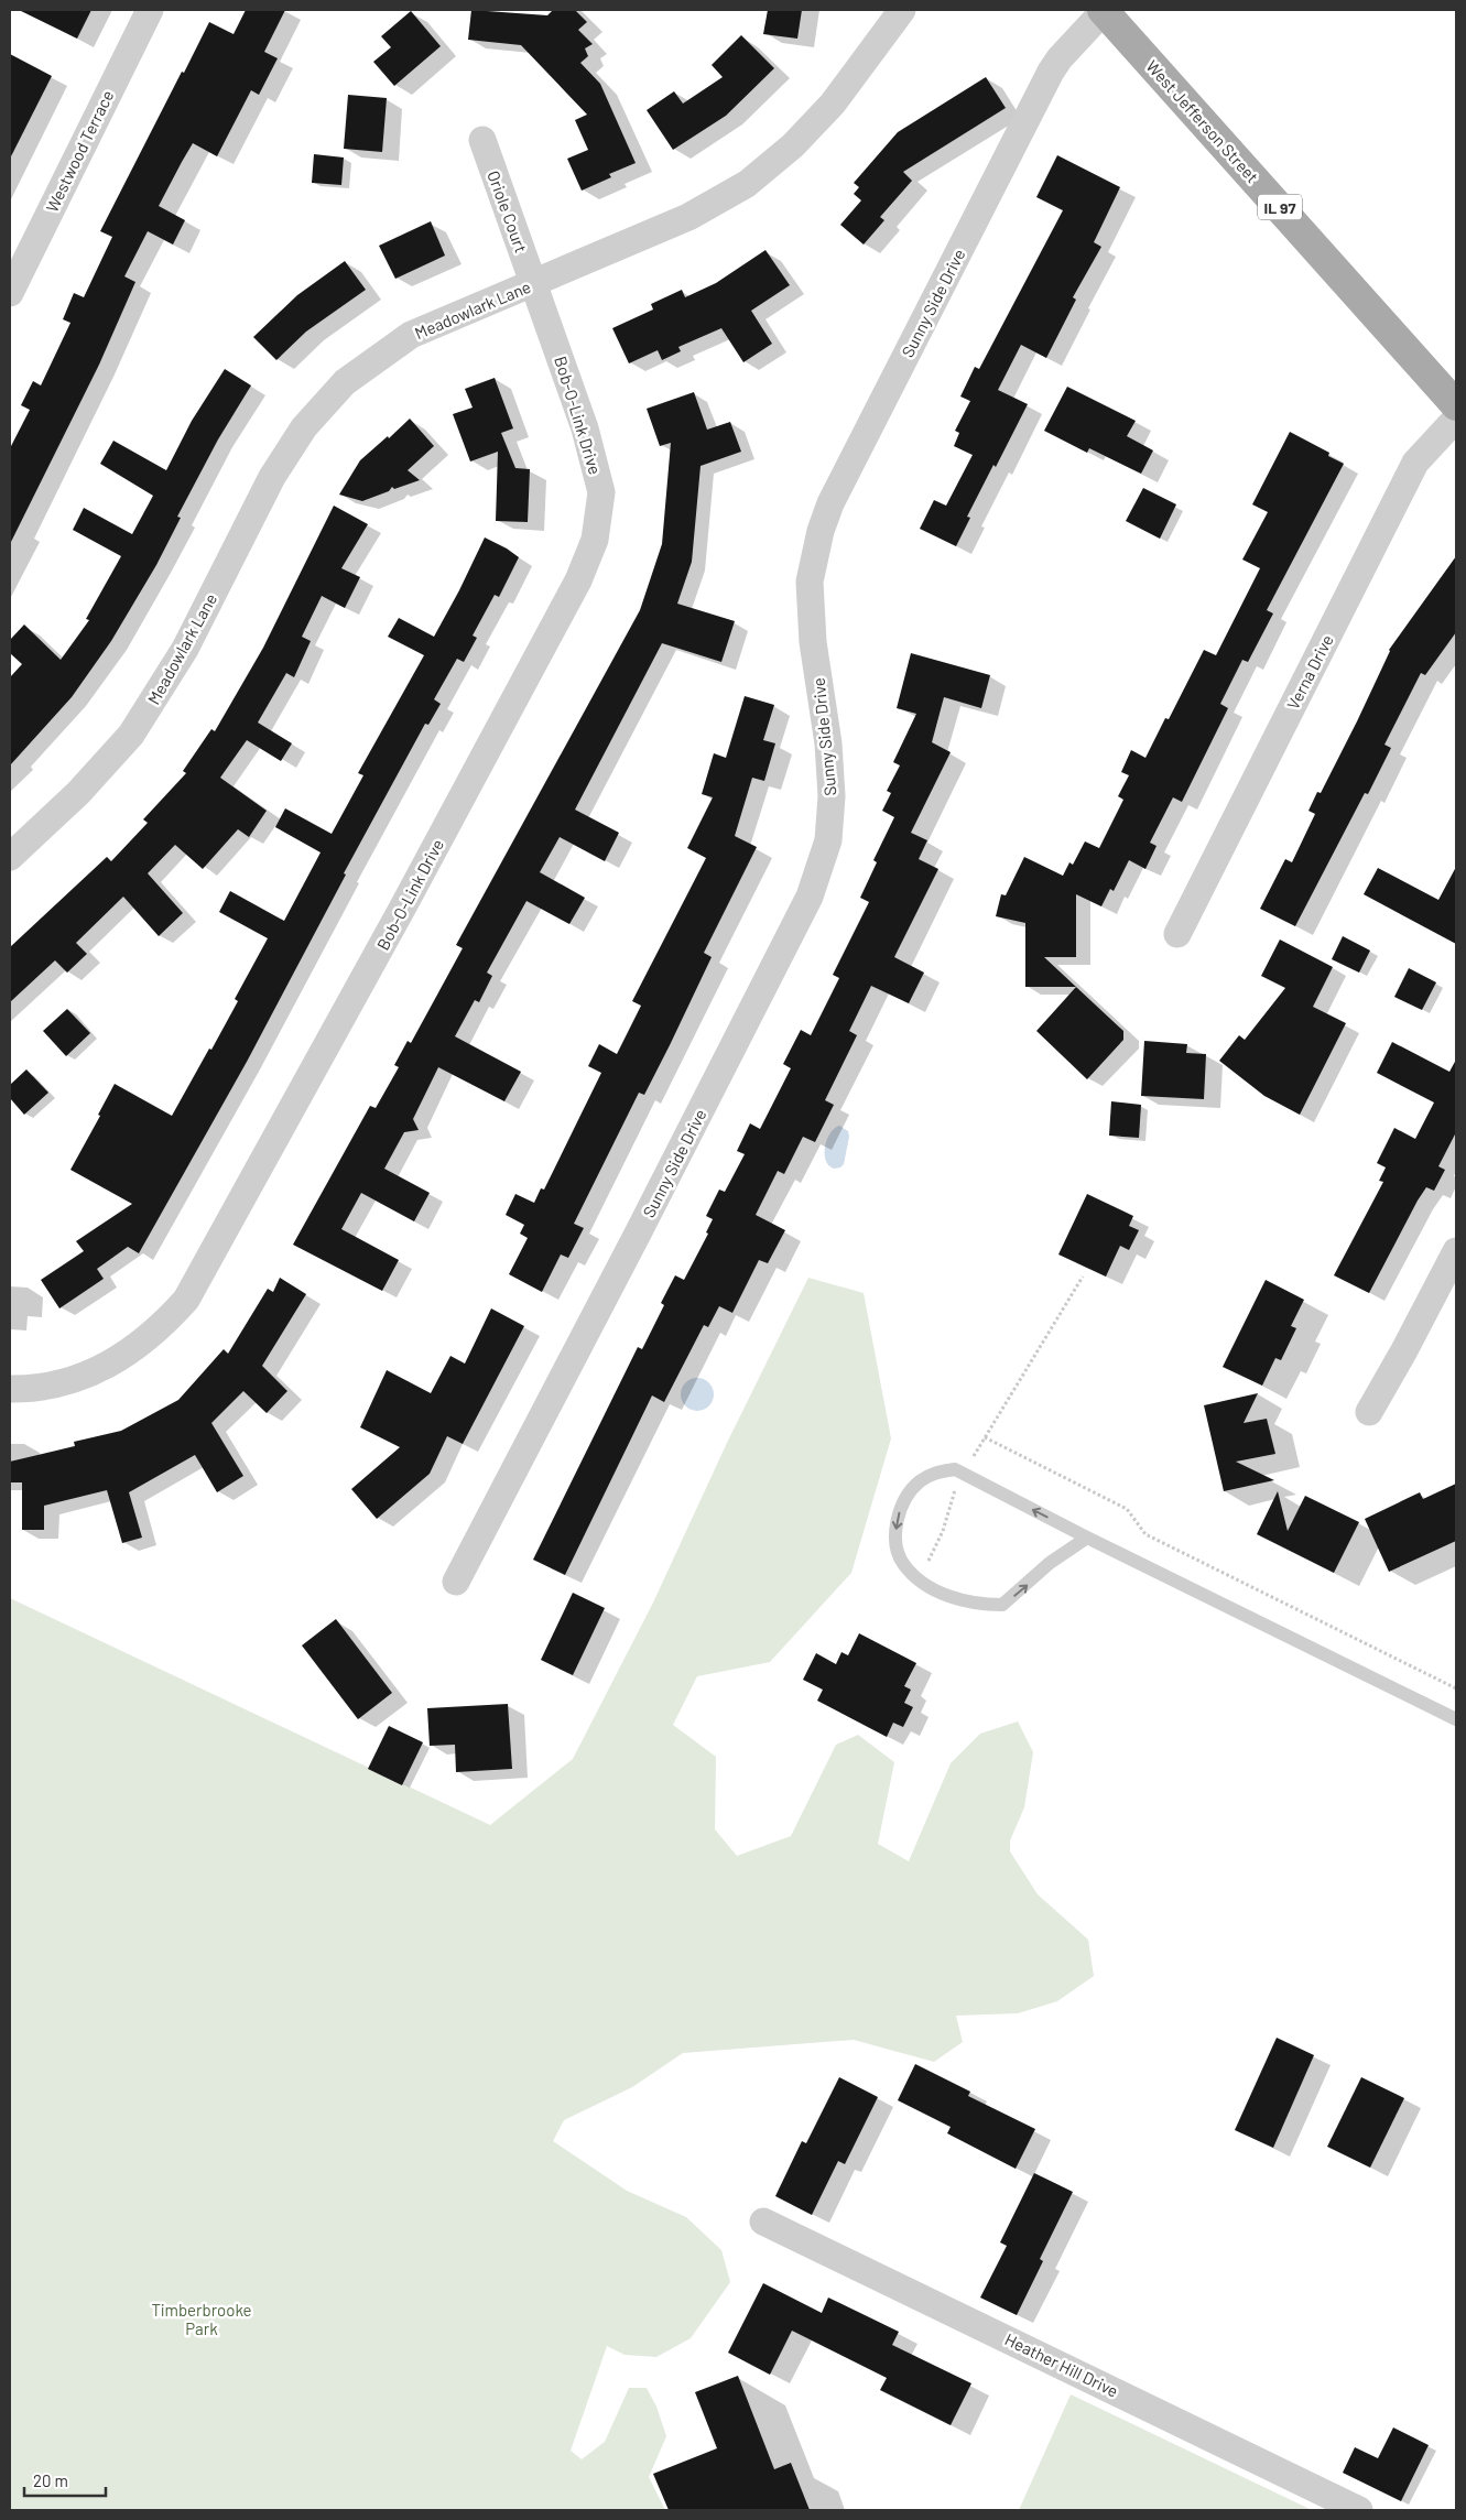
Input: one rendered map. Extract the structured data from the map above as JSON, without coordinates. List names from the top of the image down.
{
  "streets": {
    "main road": ["West Jefferson Street", "IL 97"],
    "street": [
      "Westwood Terrace",
      "Oriole Court",
      "Sunny Side Drive",
      "Meadowlark Lane",
      "Bob-O-Link Drive",
      "Verna Drive",
      "Heather Hill Drive"
    ]
  },
  "crossings": [
    ["West Jefferson Street", "Sunny Side Drive"],
    ["Oriole Court", "Meadowlark Lane"],
    ["Oriole Court", "Bob-O-Link Drive"],
    ["Meadowlark Lane", "Bob-O-Link Drive"]
  ],
  "parks": ["Timberbrooke Park"],
  "scale_bar": "20 m"
}
